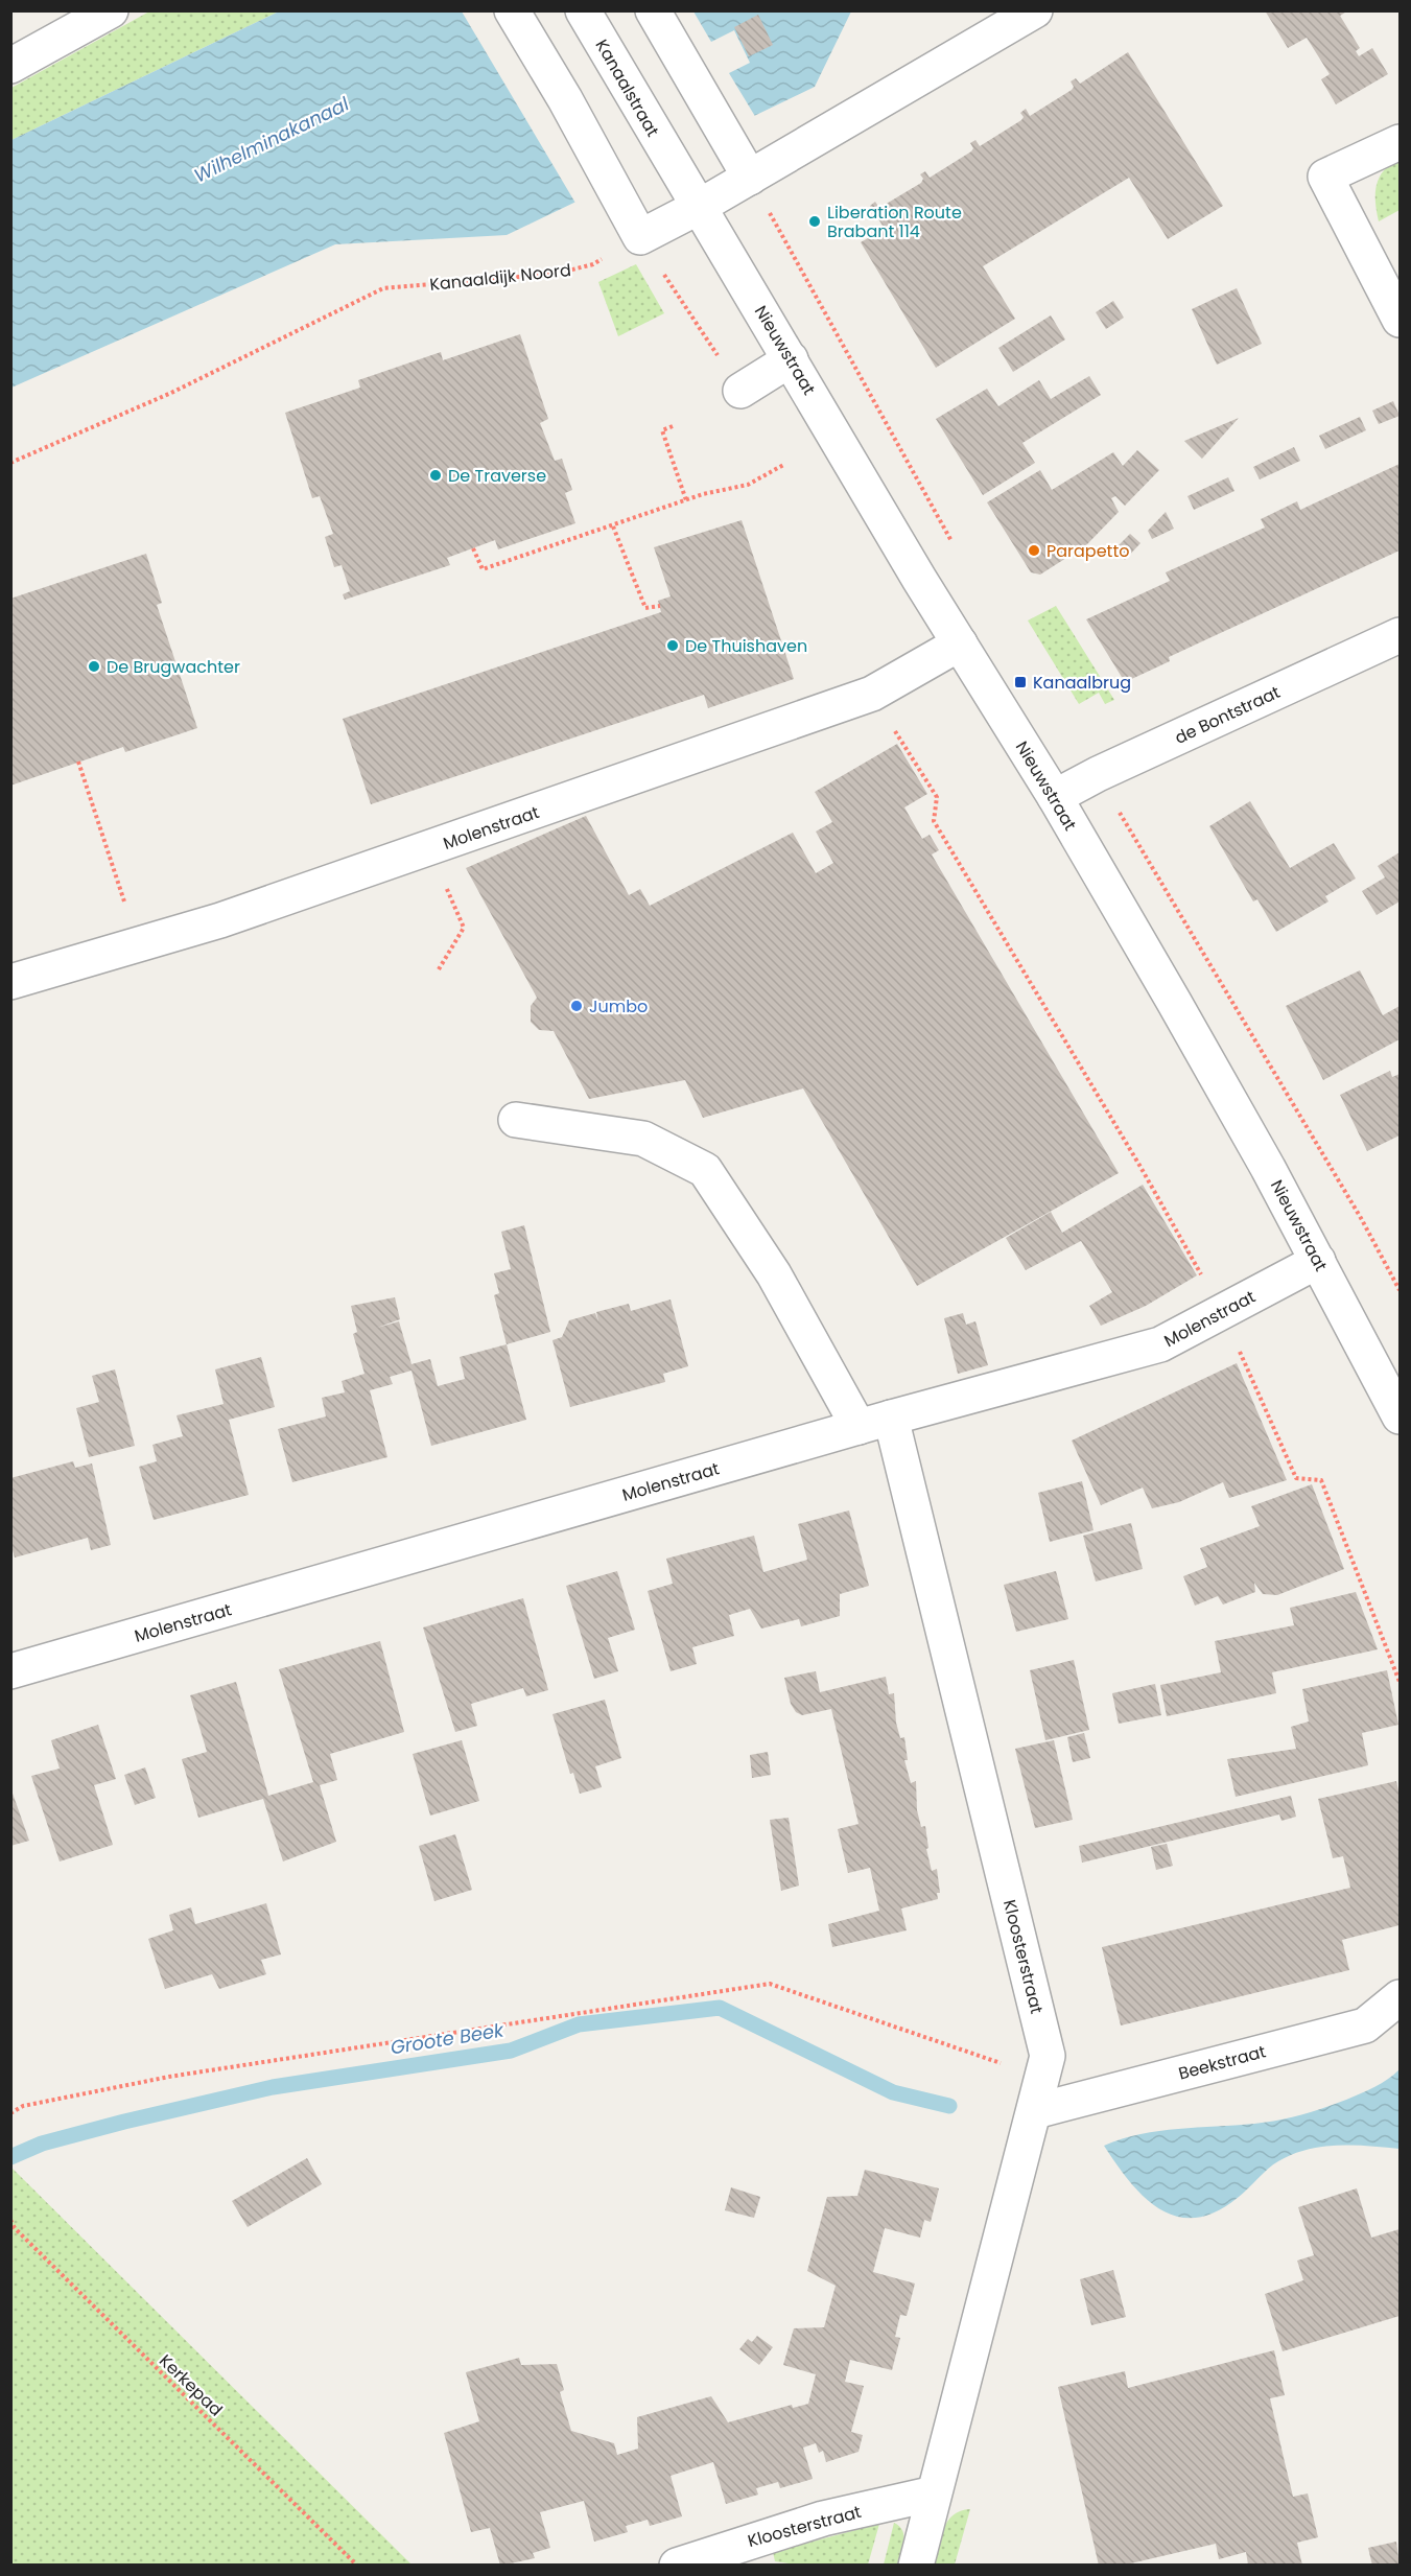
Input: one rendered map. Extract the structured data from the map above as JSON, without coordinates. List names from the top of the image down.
{
  "streets": {
    "street": [
      "Kanaalstraat",
      "Nieuwstraat",
      "de Bontstraat",
      "Molenstraat",
      "Kloosterstraat",
      "Beekstraat"
    ],
    "path": ["Kanaaldijk Noord", "Kerkepad"]
  },
  "crossings": [
    ["Kanaalstraat", "Nieuwstraat"],
    ["Nieuwstraat", "de Bontstraat"],
    ["Nieuwstraat", "Molenstraat"],
    ["Molenstraat", "Kloosterstraat"],
    ["Kloosterstraat", "Beekstraat"]
  ],
  "water": ["Wilhelminakanaal", "Groote Beek"],
  "places": {
    "other": [
      "Liberation Route Brabant 114",
      "De Traverse",
      "Parapetto",
      "De Thuishaven",
      "De Brugwachter",
      "Jumbo"
    ],
    "transit": ["Kanaalbrug"]
  }
}
